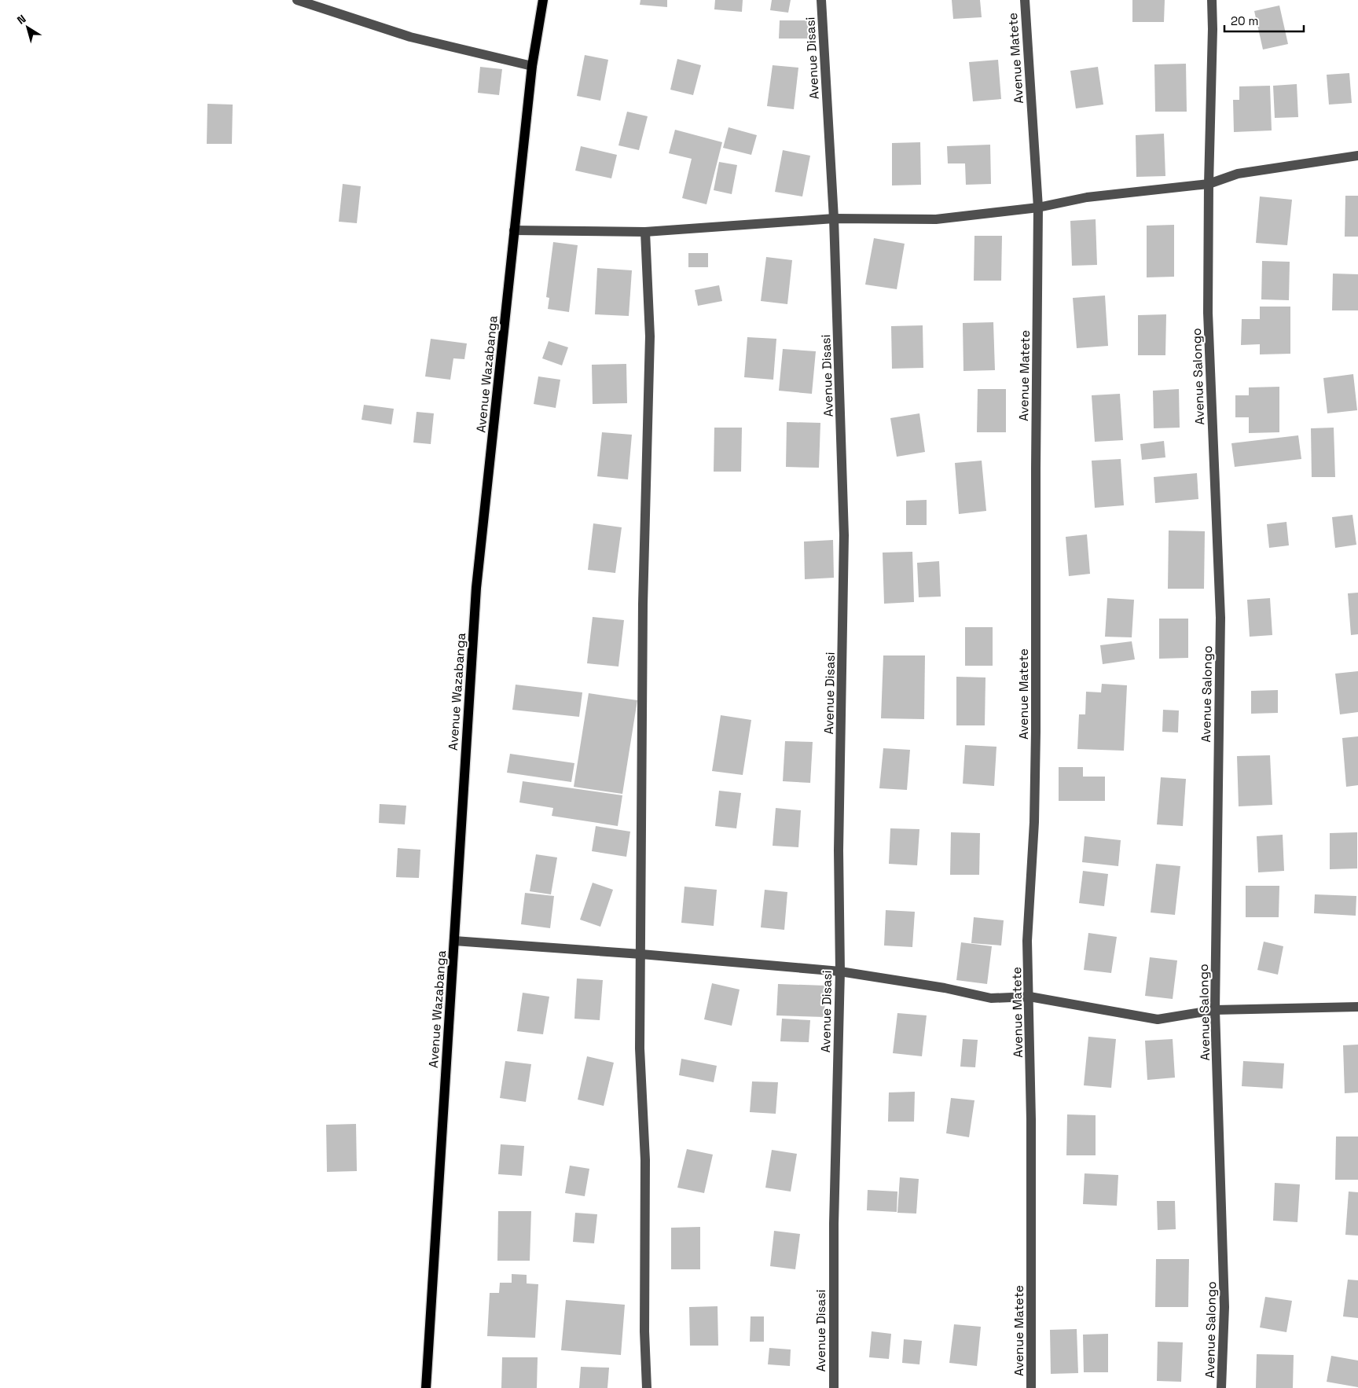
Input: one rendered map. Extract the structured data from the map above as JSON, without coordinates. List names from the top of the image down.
{
  "streets": {
    "main road": ["Avenue Wazabanga"],
    "street": ["Avenue Disasi", "Avenue Matete", "Avenue Salongo"]
  },
  "scale_bar": "20 m",
  "north": "top left"
}
